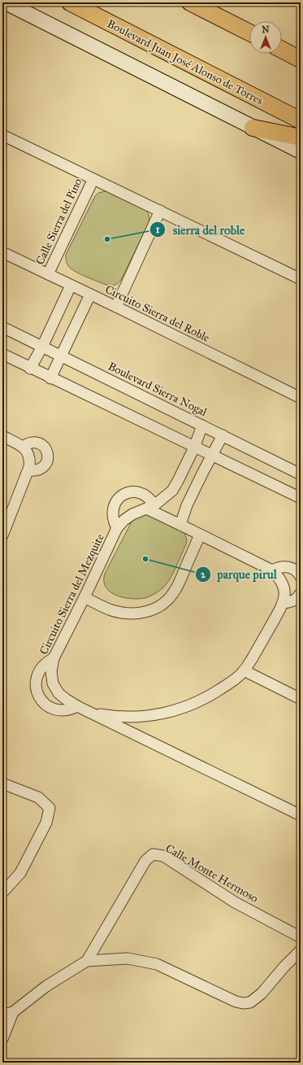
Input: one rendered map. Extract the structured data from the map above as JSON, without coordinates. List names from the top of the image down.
{
  "streets": {
    "main road": ["Boulevard Juan José Alonso de Torres"],
    "street": [
      "Calle Sierra del Pino",
      "Circuito Sierra del Roble",
      "Boulevard Sierra Nogal",
      "Circuito Sierra del Mezquite",
      "Calle Monte Hermoso"
    ]
  },
  "crossings": [
    ["Calle Sierra del Pino", "Circuito Sierra del Roble"],
    ["Boulevard Sierra Nogal", "Circuito Sierra del Mezquite"]
  ],
  "places": ["sierra del roble", "parque pirul"],
  "north": "top"
}
